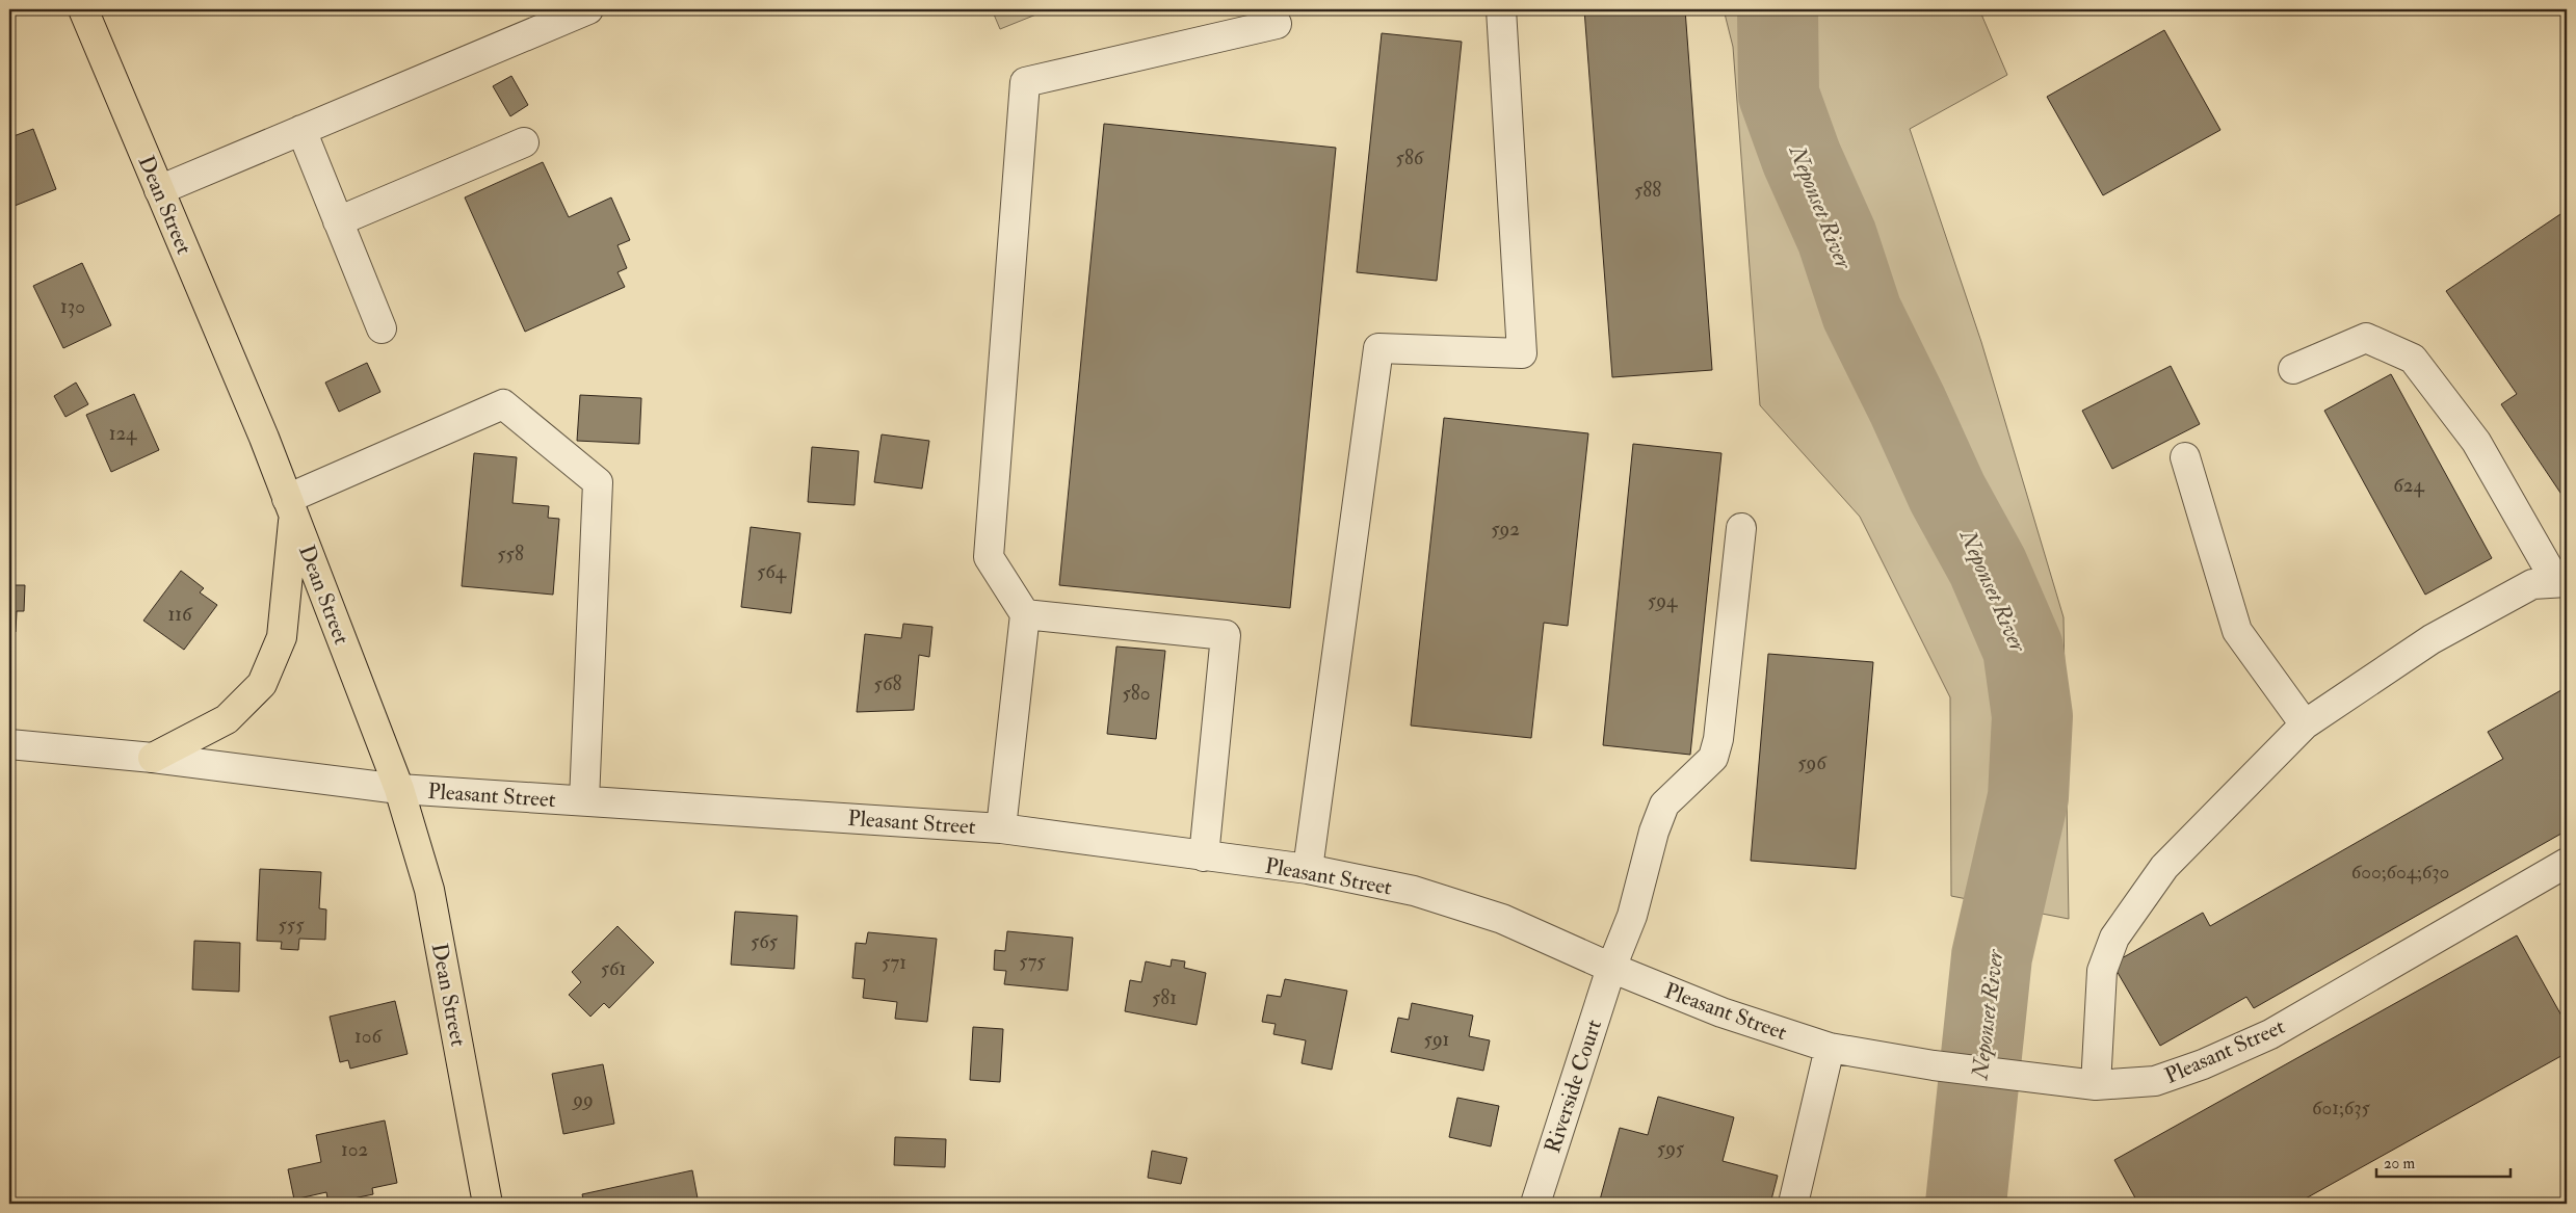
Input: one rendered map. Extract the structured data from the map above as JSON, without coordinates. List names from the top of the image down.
{
  "streets": {
    "main road": ["Dean Street"],
    "street": ["Pleasant Street", "Riverside Court"]
  },
  "crossings": [
    ["Dean Street", "Pleasant Street"],
    ["Pleasant Street", "Riverside Court"]
  ],
  "water": ["Neponset River"],
  "house_numbers": [
    "586",
    "588",
    "130",
    "124",
    "624",
    "592",
    "558",
    "564",
    "594",
    "116",
    "568",
    "580",
    "596",
    "600;604;630",
    "555",
    "565",
    "575",
    "571",
    "561",
    "581",
    "106",
    "591",
    "99",
    "601;635",
    "595",
    "102"
  ],
  "scale_bar": "20 m"
}
